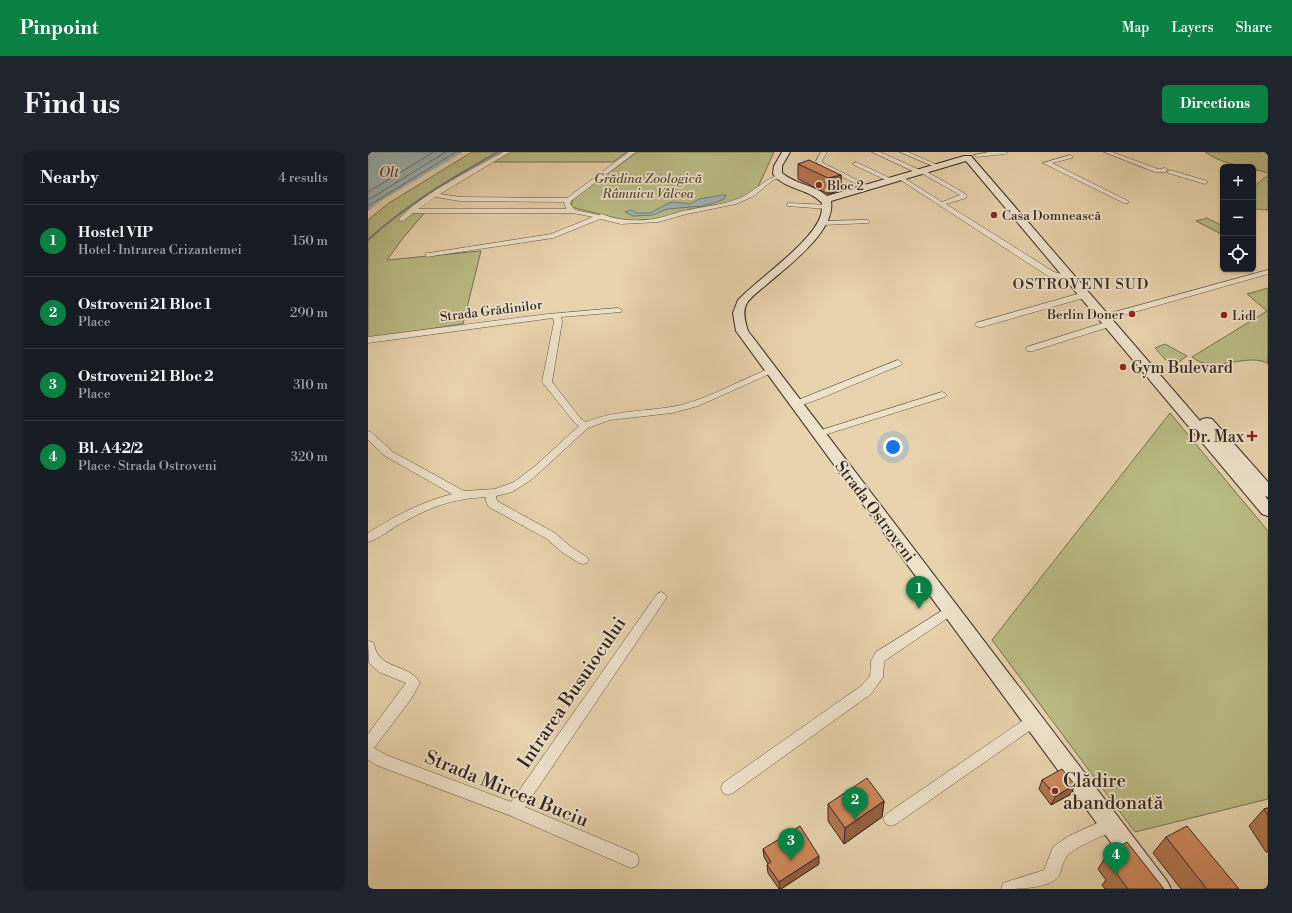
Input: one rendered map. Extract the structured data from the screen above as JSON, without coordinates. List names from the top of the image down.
{
  "streets": {
    "street": [
      "Strada Grădinilor",
      "Strada Ostroveni",
      "Intrarea Busuiocului",
      "Strada Mircea Buciu"
    ]
  },
  "crossings": [
    ["Intrarea Busuiocului", "Strada Mircea Buciu"]
  ],
  "districts": ["OSTROVENI SUD"],
  "water": ["Olt"],
  "parks": ["Grădina Zoologică Râmnicu Vâlcea"],
  "places": {
    "other": [
      "Bloc 2",
      "Casa Domnească",
      "Berlin Doner",
      "Lidl",
      "Gym Bulevard",
      "Clădire abandonată"
    ],
    "health": ["Dr. Max"]
  },
  "page": {
    "header": "Pinpoint",
    "nav": ["Map", "Layers", "Share"],
    "buttons": "Directions",
    "title": "Find us",
    "heading": ["Nearby", "4 results"],
    "map_buttons": ["+", "−"],
    "list": [
      {
        "mark": "1",
        "name": "Hostel VIP",
        "note": "Hotel · Intrarea Crizantemei",
        "value": "150 m"
      },
      {
        "mark": "2",
        "name": "Ostroveni 21 Bloc 1",
        "note": "Place",
        "value": "290 m"
      },
      {
        "mark": "3",
        "name": "Ostroveni 21 Bloc 2",
        "note": "Place",
        "value": "310 m"
      },
      {
        "mark": "4",
        "name": "Bl. A42/2",
        "note": "Place · Strada Ostroveni",
        "value": "320 m"
      }
    ],
    "pins": [
      "1",
      "2",
      "3",
      "4"
    ]
  }
}
